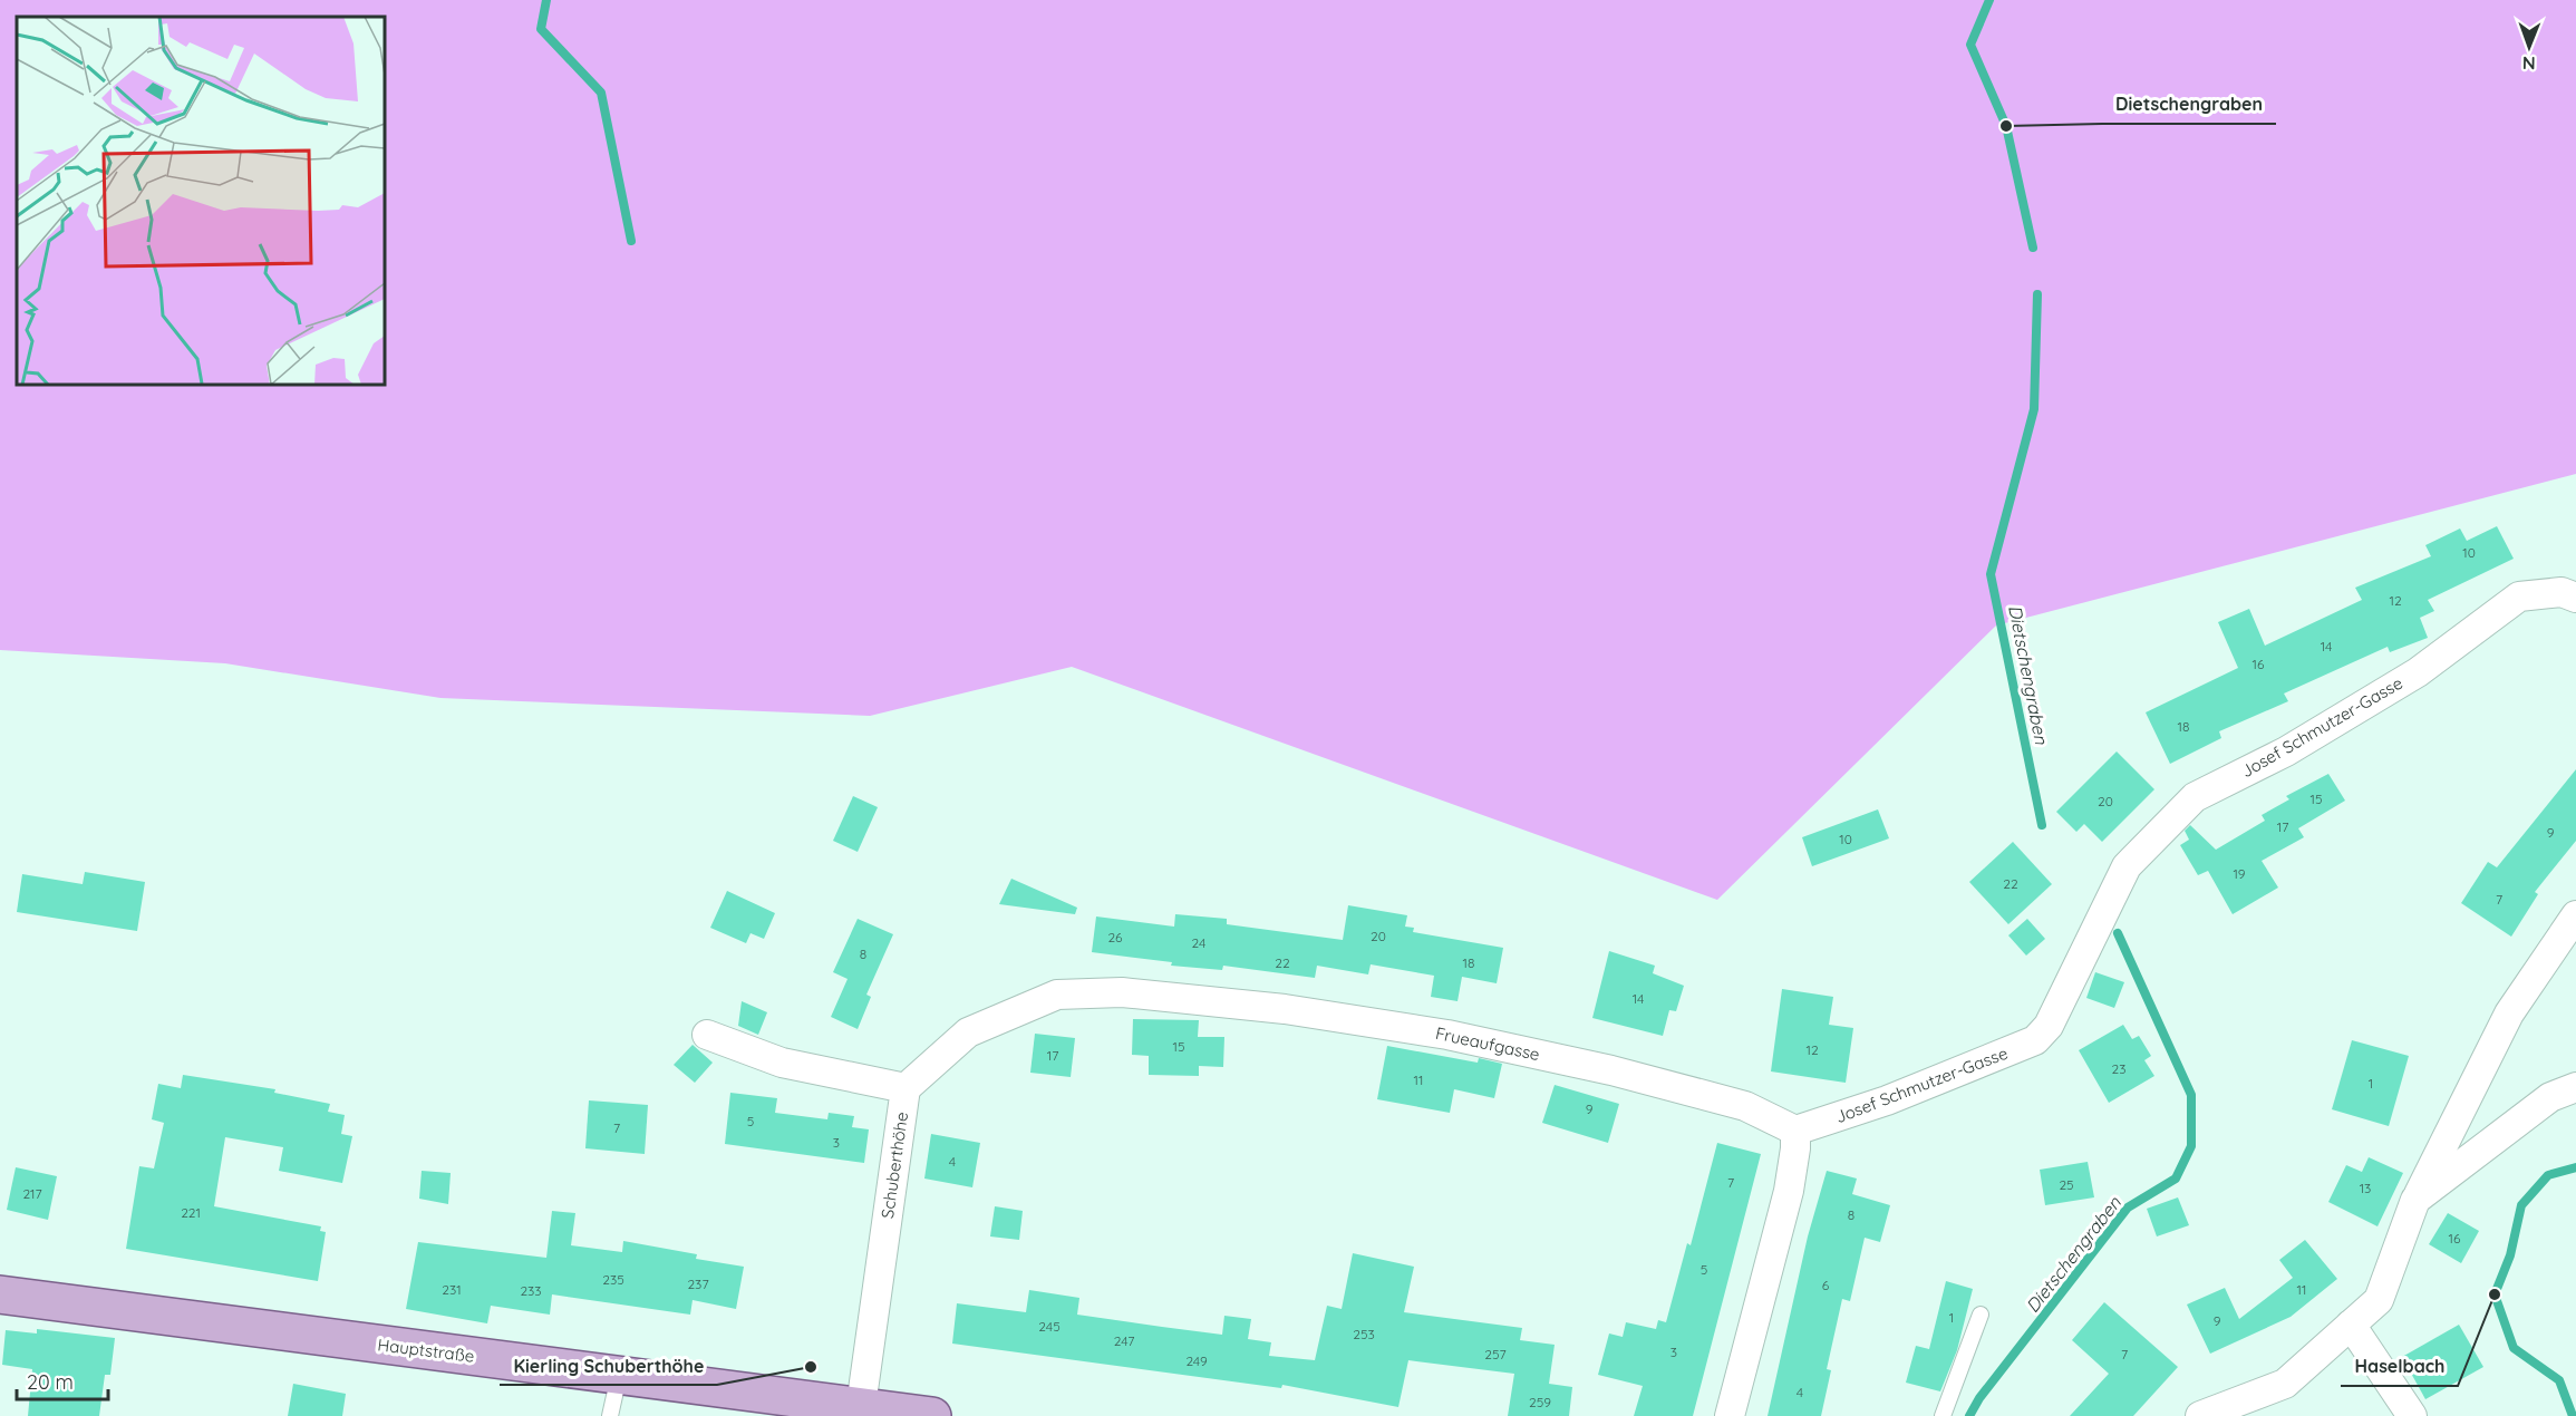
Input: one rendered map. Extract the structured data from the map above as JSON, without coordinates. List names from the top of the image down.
{
  "streets": {
    "main road": ["Hauptstraße"],
    "street": ["Josef Schmutzer-Gasse", "Frueaufgasse", "Schuberthöhe"]
  },
  "crossings": [
    ["Josef Schmutzer-Gasse", "Frueaufgasse"],
    ["Frueaufgasse", "Schuberthöhe"],
    ["Schuberthöhe", "Hauptstraße"]
  ],
  "water": ["Dietschengraben"],
  "places": ["Dietschengraben", "Haselbach", "Kierling Schuberthöhe"],
  "house_numbers": [
    "10",
    "12",
    "14",
    "16",
    "18",
    "15",
    "20",
    "17",
    "9",
    "10",
    "19",
    "22",
    "7",
    "20",
    "26",
    "24",
    "8",
    "22",
    "18",
    "14",
    "15",
    "12",
    "17",
    "23",
    "11",
    "1",
    "9",
    "5",
    "7",
    "3",
    "4",
    "7",
    "25",
    "13",
    "217",
    "221",
    "8",
    "16",
    "5",
    "235",
    "237",
    "6",
    "231",
    "11",
    "233",
    "1",
    "9",
    "245",
    "253",
    "247",
    "3",
    "257",
    "7",
    "249",
    "4",
    "259"
  ],
  "scale_bar": "20 m",
  "north": "bottom"
}
